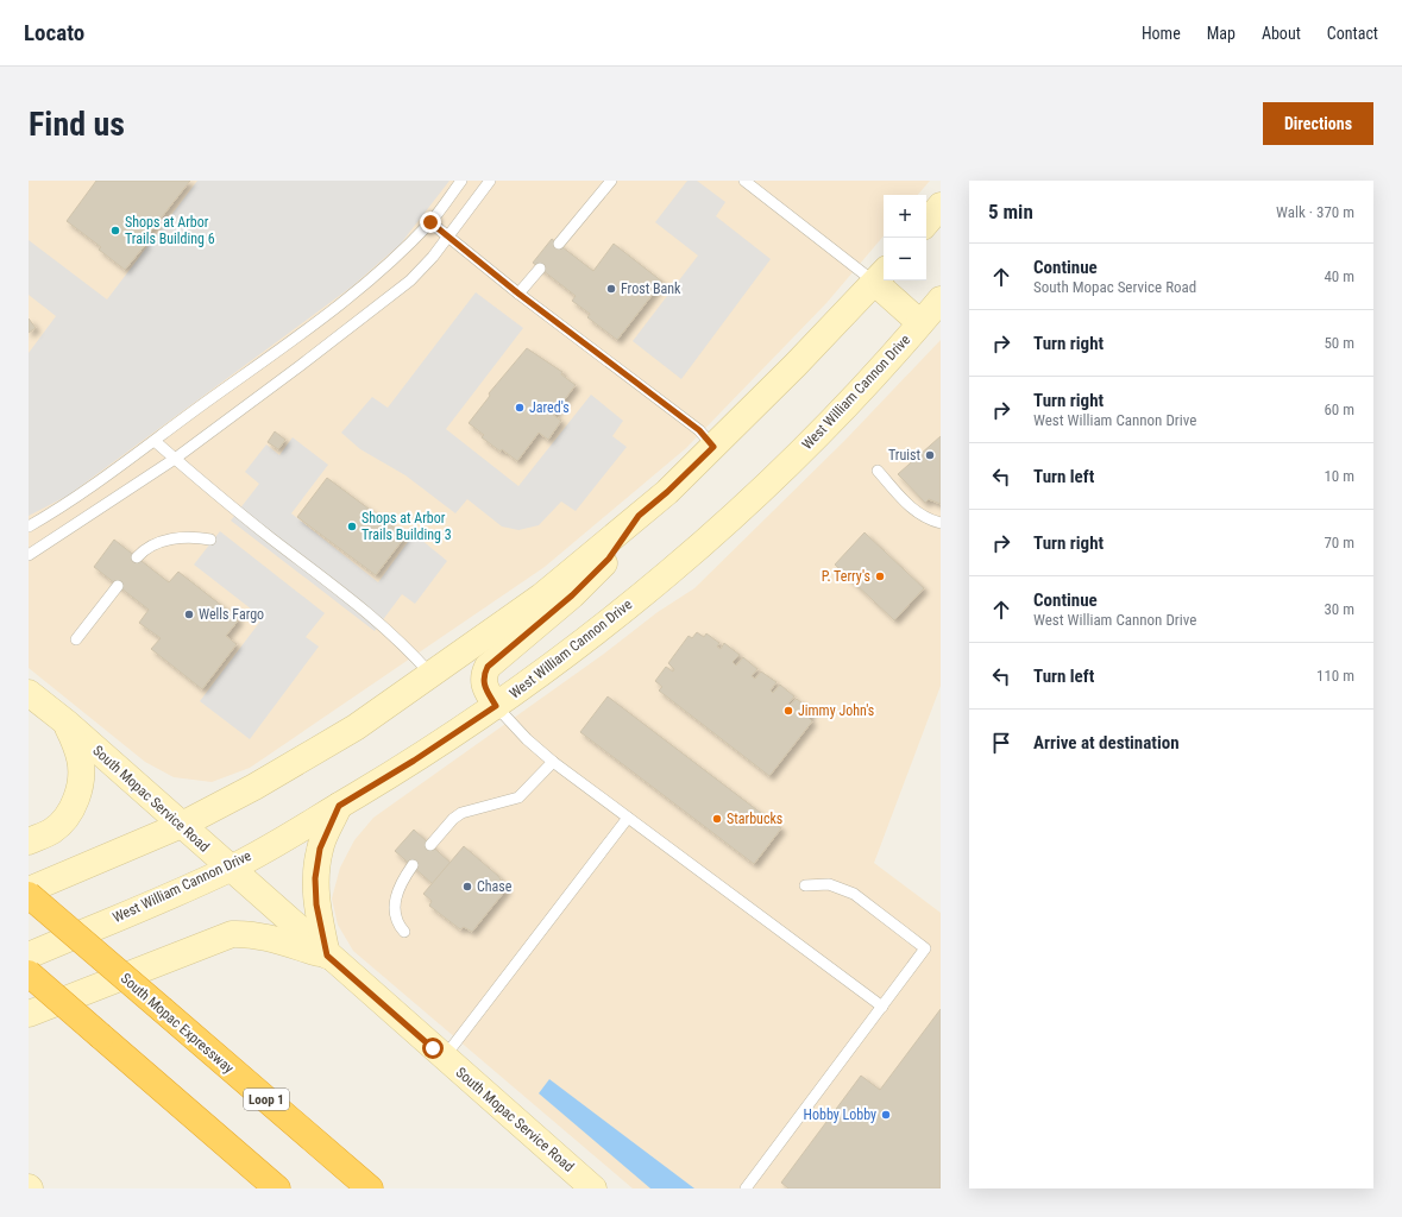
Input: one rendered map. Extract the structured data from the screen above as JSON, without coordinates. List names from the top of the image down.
{
  "streets": {
    "highway": ["South Mopac Expressway", "Loop 1"],
    "main road": ["West William Cannon Drive", "South Mopac Service Road"]
  },
  "crossings": [
    ["West William Cannon Drive", "South Mopac Service Road"]
  ],
  "places": [
    "Shops at Arbor Trails Building 6",
    "Frost Bank",
    "Jared's",
    "Truist",
    "Shops at Arbor Trails Building 3",
    "P. Terry's",
    "Wells Fargo",
    "Jimmy John's",
    "Starbucks",
    "Chase",
    "Hobby Lobby"
  ],
  "page": {
    "header": "Locato",
    "nav": [
      "Home",
      "Map",
      "About",
      "Contact"
    ],
    "buttons": "Directions",
    "title": "Find us",
    "heading": ["5 min", "Walk · 370 m"],
    "map_buttons": ["+", "−"],
    "list": [
      ["Continue", "South Mopac Service Road", "40 m"],
      ["Turn right", "50 m"],
      ["Turn right", "West William Cannon Drive", "60 m"],
      ["Turn left", "10 m"],
      ["Turn right", "70 m"],
      ["Continue", "West William Cannon Drive", "30 m"],
      ["Turn left", "110 m"],
      "Arrive at destination"
    ]
  }
}
